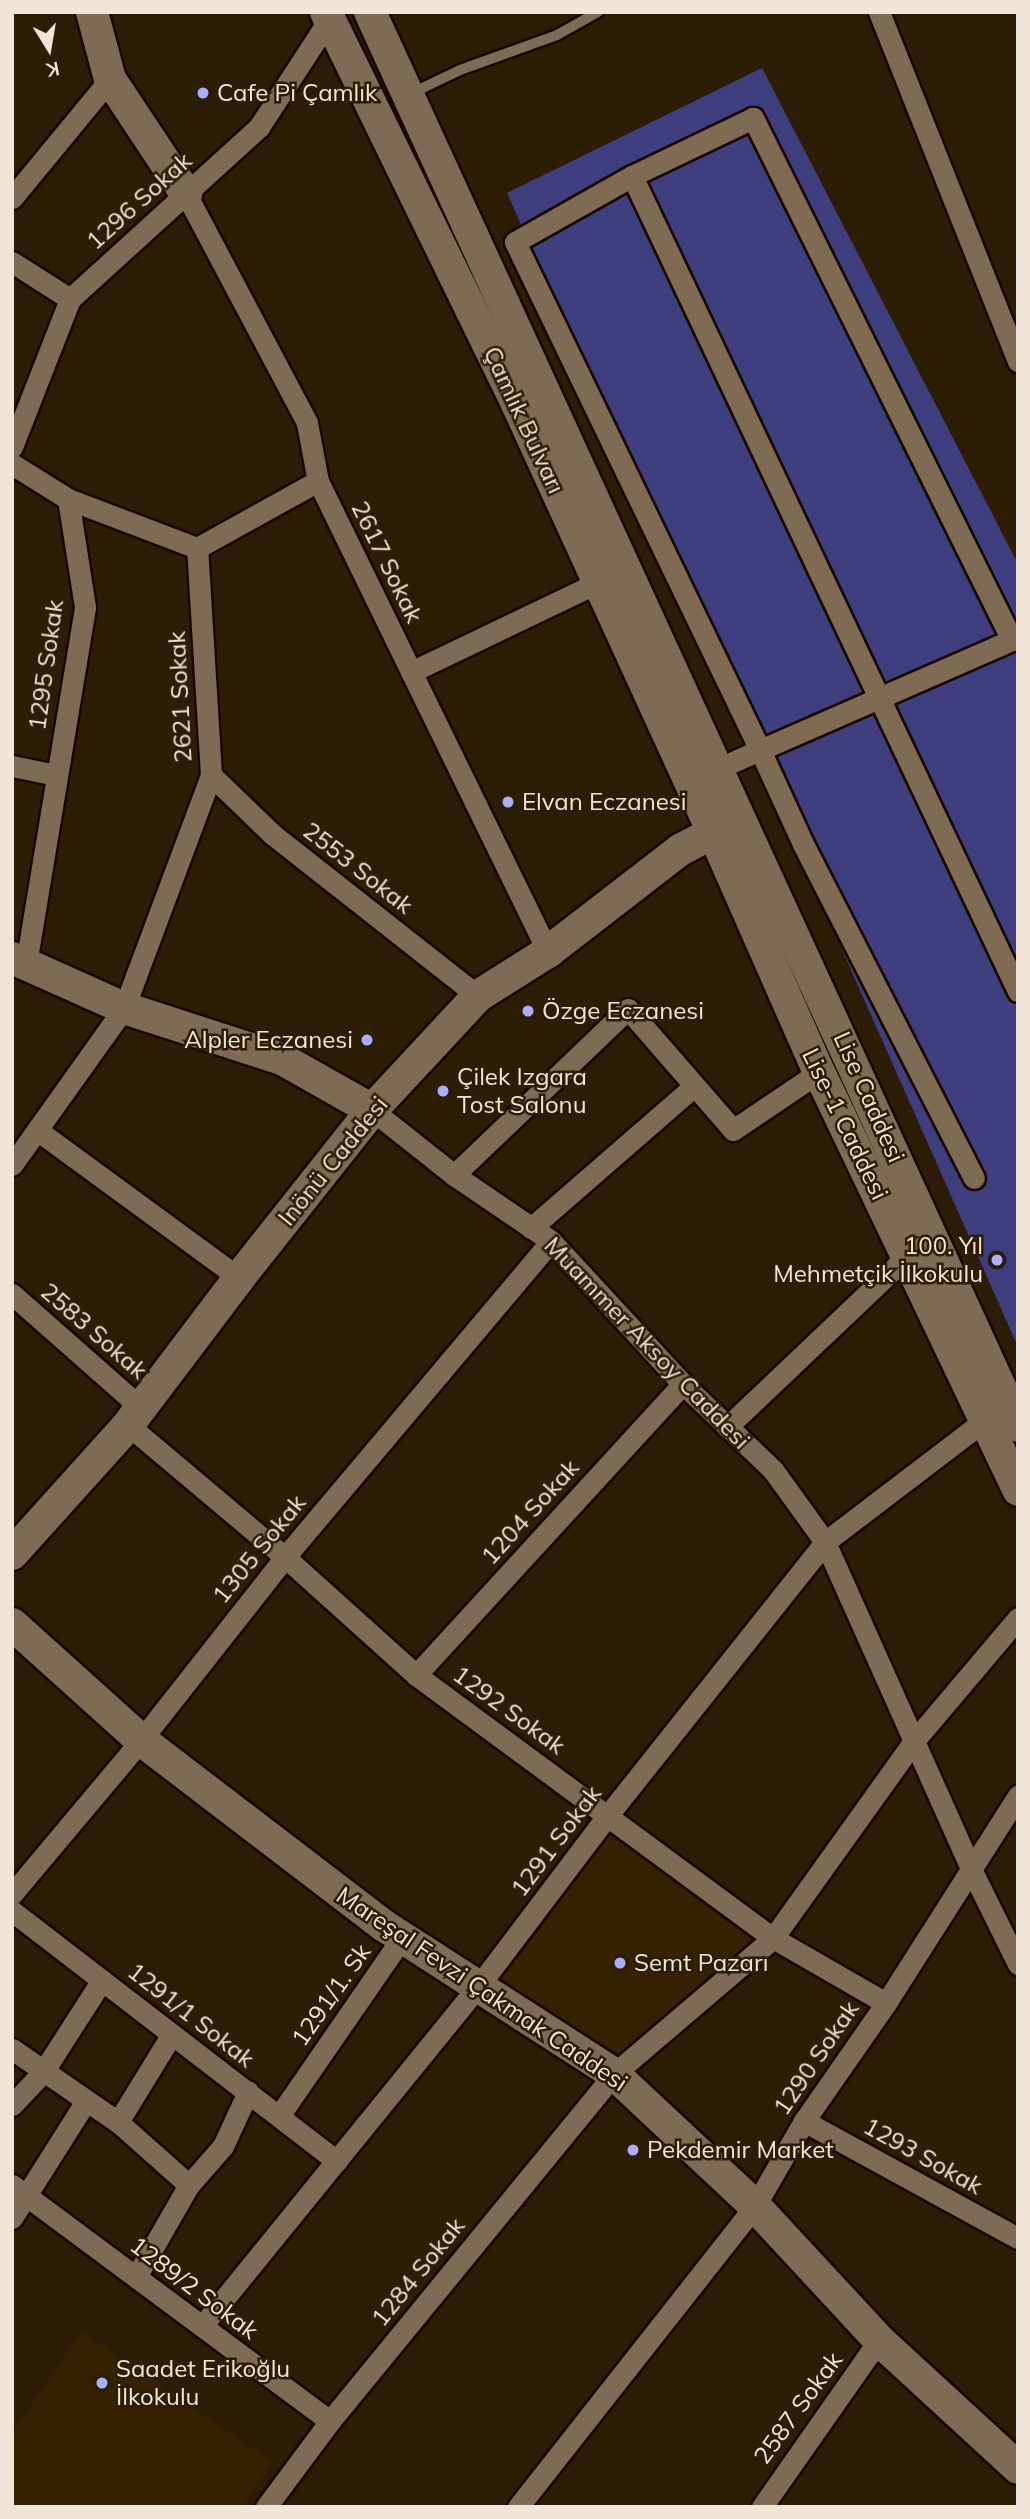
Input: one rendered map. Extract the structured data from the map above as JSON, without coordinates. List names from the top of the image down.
{
  "streets": {
    "main road": [
      "Çamlık Bulvarı",
      "Lise Caddesi",
      "Lise-1 Caddesi",
      "Inönü Caddesi",
      "Muammer Aksoy Caddesi",
      "Mareşal Fevzi Çakmak Caddesi"
    ],
    "street": [
      "1296 Sokak",
      "2617 Sokak",
      "1295 Sokak",
      "2621 Sokak",
      "2553 Sokak",
      "2583 Sokak",
      "1204 Sokak",
      "1305 Sokak",
      "1292 Sokak",
      "1291 Sokak",
      "1291/1. Sk",
      "1291/1 Sokak",
      "1290 Sokak",
      "1293 Sokak",
      "1284 Sokak",
      "1289/2 Sokak",
      "2587 Sokak"
    ]
  },
  "crossings": [
    ["1296 Sokak", "Çamlık Bulvarı"],
    ["1296 Sokak", "2617 Sokak"],
    ["Çamlık Bulvarı", "Lise Caddesi"],
    ["Çamlık Bulvarı", "Lise-1 Caddesi"],
    ["Çamlık Bulvarı", "Inönü Caddesi"],
    ["2617 Sokak", "Inönü Caddesi"],
    ["1295 Sokak", "Muammer Aksoy Caddesi"],
    ["2621 Sokak", "2553 Sokak"],
    ["2621 Sokak", "Muammer Aksoy Caddesi"],
    ["2553 Sokak", "Inönü Caddesi"],
    ["Lise Caddesi", "Lise-1 Caddesi"],
    ["Lise Caddesi", "Inönü Caddesi"],
    ["Lise-1 Caddesi", "Inönü Caddesi"],
    ["Lise-1 Caddesi", "1291 Sokak"],
    ["Inönü Caddesi", "2583 Sokak"],
    ["Inönü Caddesi", "Muammer Aksoy Caddesi"],
    ["Inönü Caddesi", "1292 Sokak"],
    ["2583 Sokak", "1292 Sokak"],
    ["Muammer Aksoy Caddesi", "1204 Sokak"],
    ["Muammer Aksoy Caddesi", "1305 Sokak"],
    ["Muammer Aksoy Caddesi", "1291 Sokak"],
    ["Muammer Aksoy Caddesi", "1290 Sokak"],
    ["Muammer Aksoy Caddesi", "1284 Sokak"],
    ["1204 Sokak", "1292 Sokak"],
    ["1305 Sokak", "1292 Sokak"],
    ["1305 Sokak", "Mareşal Fevzi Çakmak Caddesi"],
    ["1292 Sokak", "1291 Sokak"],
    ["1292 Sokak", "1290 Sokak"],
    ["1292 Sokak", "1284 Sokak"],
    ["1291 Sokak", "Mareşal Fevzi Çakmak Caddesi"],
    ["1291 Sokak", "1291/1 Sokak"],
    ["1291 Sokak", "1289/2 Sokak"],
    ["Mareşal Fevzi Çakmak Caddesi", "1291/1. Sk"],
    ["Mareşal Fevzi Çakmak Caddesi", "1290 Sokak"],
    ["Mareşal Fevzi Çakmak Caddesi", "1284 Sokak"],
    ["Mareşal Fevzi Çakmak Caddesi", "2587 Sokak"],
    ["1291/1. Sk", "1291/1 Sokak"],
    ["1290 Sokak", "1293 Sokak"],
    ["1284 Sokak", "1289/2 Sokak"]
  ],
  "places": [
    "Cafe Pi Çamlık",
    "Elvan Eczanesi",
    "Özge Eczanesi",
    "Alpler Eczanesi",
    "Çilek Izgara Tost Salonu",
    "100. Yıl Mehmetçik İlkokulu",
    "Semt Pazarı",
    "Pekdemir Market",
    "Saadet Erikoğlu İlkokulu"
  ],
  "north": "bottom"
}
